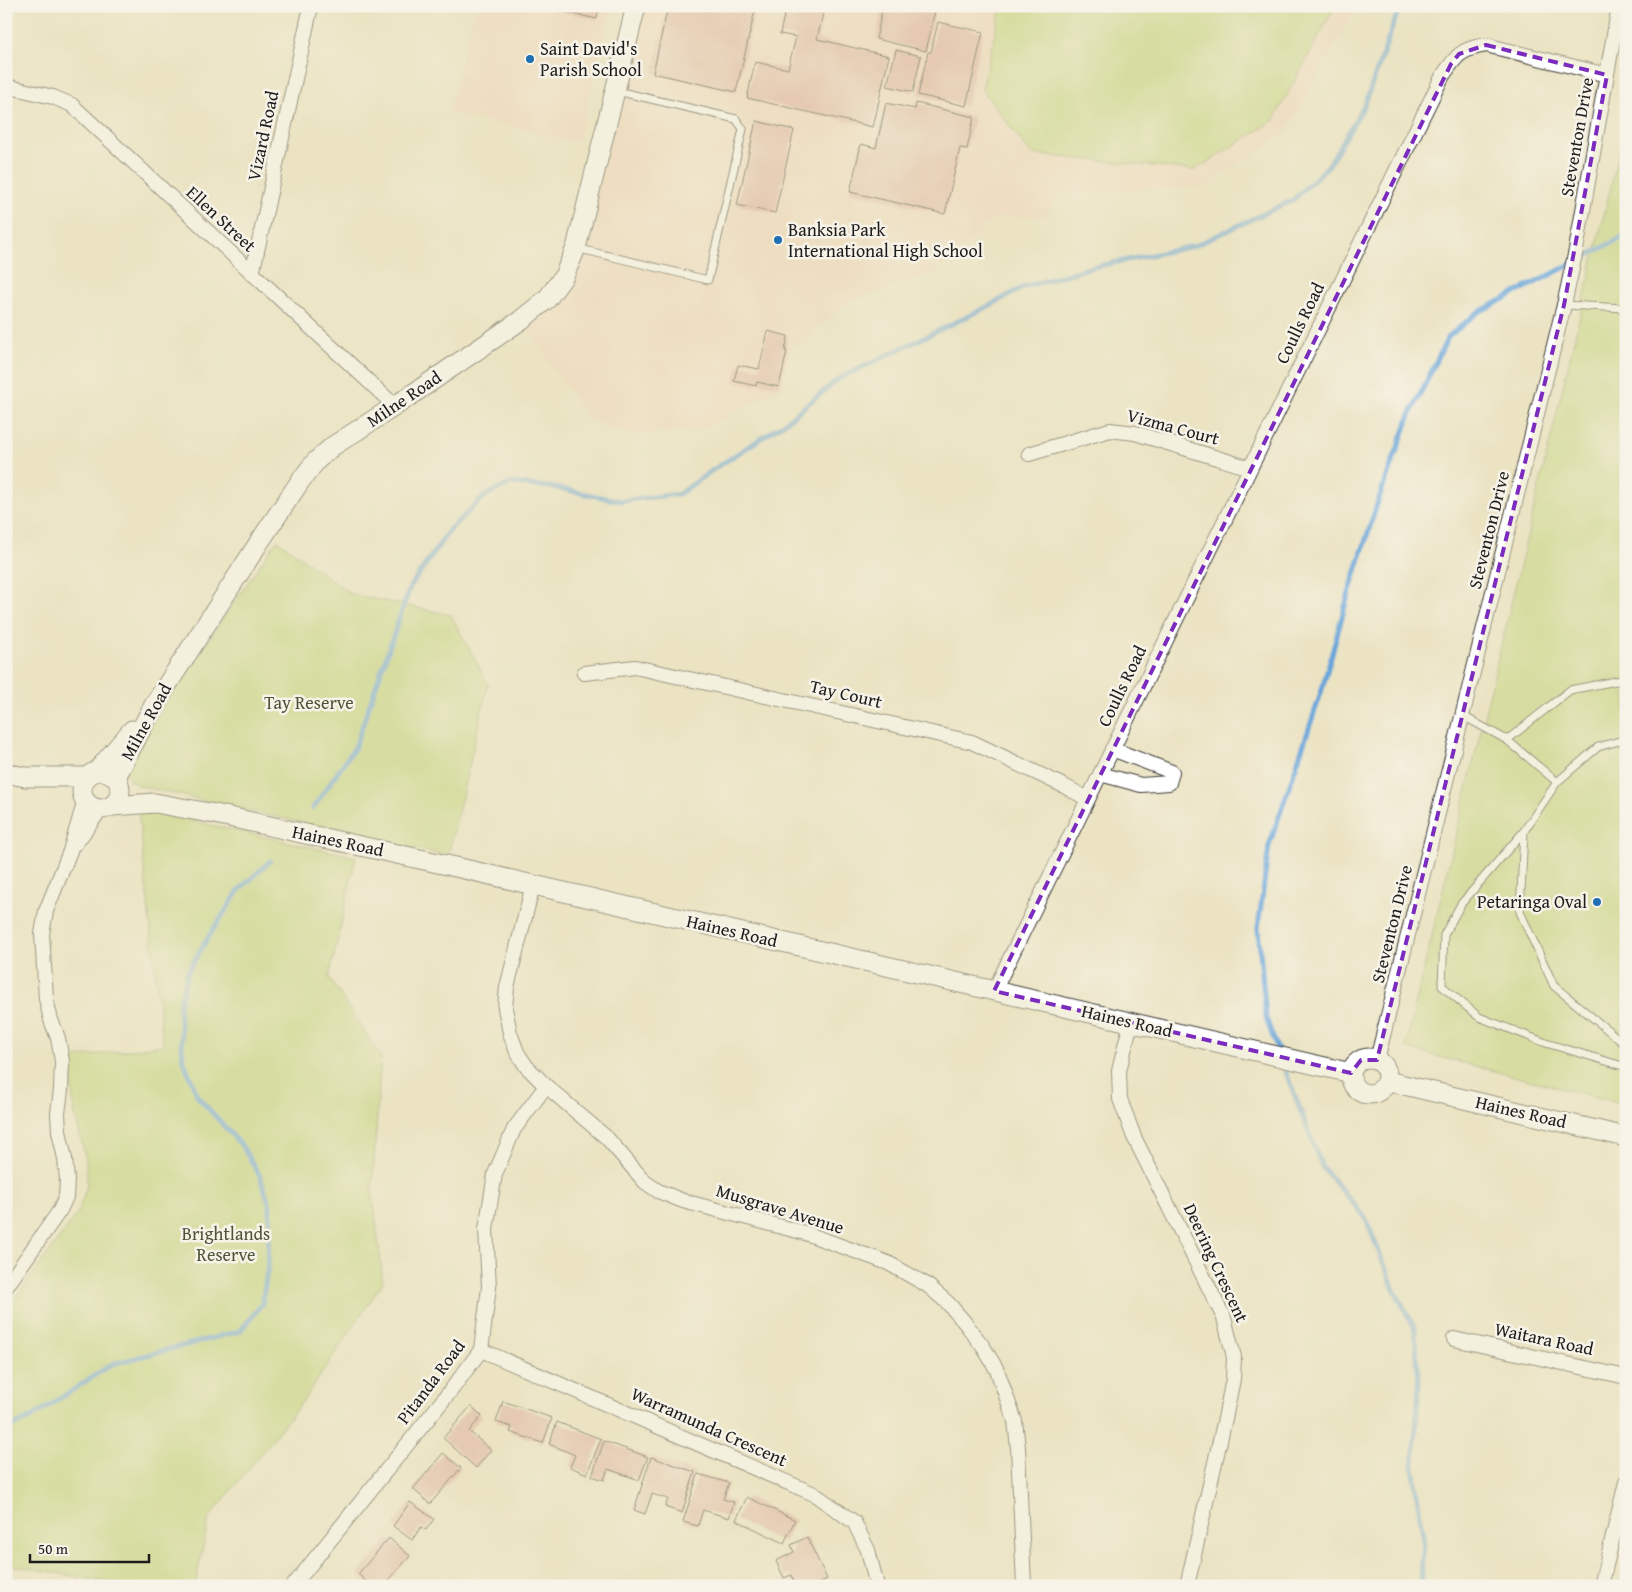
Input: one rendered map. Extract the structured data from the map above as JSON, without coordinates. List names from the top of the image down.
{
  "streets": {
    "main road": ["Milne Road", "Haines Road"],
    "street": [
      "Vizard Road",
      "Steventon Drive",
      "Ellen Street",
      "Coulls Road",
      "Vizma Court",
      "Tay Court",
      "Musgrave Avenue",
      "Deering Crescent",
      "Waitara Road",
      "Pitanda Road",
      "Warramunda Crescent"
    ]
  },
  "crossings": [
    ["Vizard Road", "Ellen Street"],
    ["Steventon Drive", "Coulls Road"],
    ["Steventon Drive", "Haines Road"],
    ["Ellen Street", "Milne Road"],
    ["Coulls Road", "Vizma Court"],
    ["Coulls Road", "Tay Court"],
    ["Coulls Road", "Haines Road"],
    ["Milne Road", "Haines Road"],
    ["Haines Road", "Musgrave Avenue"],
    ["Haines Road", "Deering Crescent"],
    ["Musgrave Avenue", "Pitanda Road"],
    ["Pitanda Road", "Warramunda Crescent"]
  ],
  "parks": ["Tay Reserve", "Brightlands Reserve"],
  "places": ["Saint David's Parish School", "Banksia Park International High School", "Petaringa Oval"],
  "scale_bar": "50 m"
}
